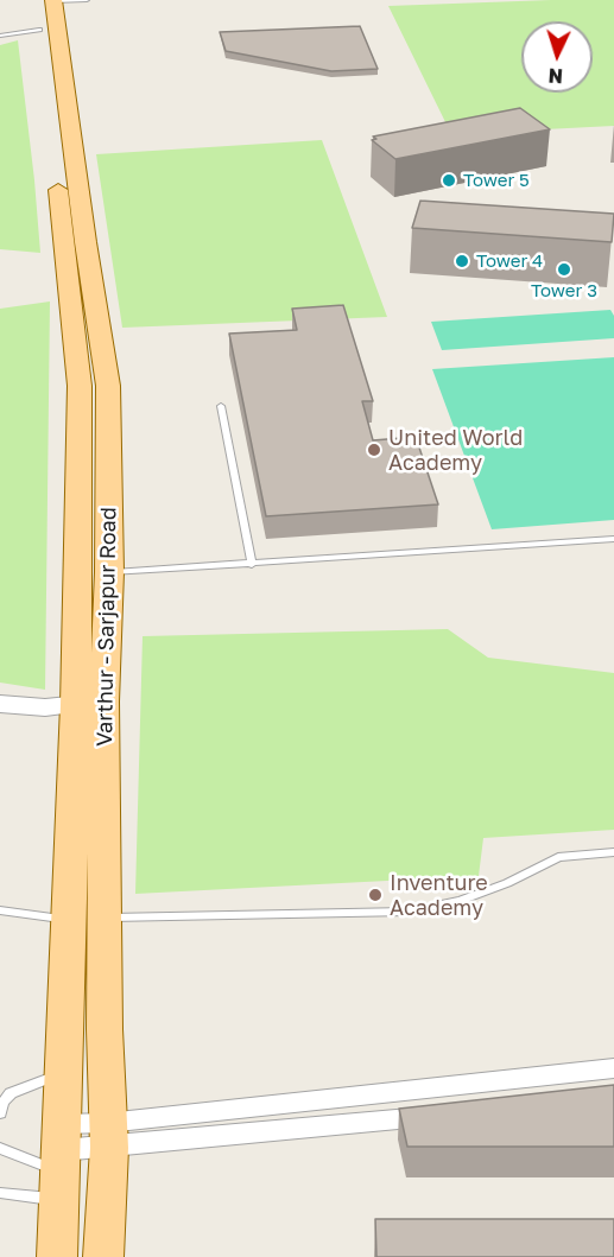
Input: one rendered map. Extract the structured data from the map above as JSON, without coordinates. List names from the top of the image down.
{
  "streets": {
    "main road": ["Varthur - Sarjapur Road"]
  },
  "places": [
    "Tower 5",
    "Tower 4",
    "Tower 3",
    "United World Academy",
    "Inventure Academy"
  ],
  "north": "bottom"
}
